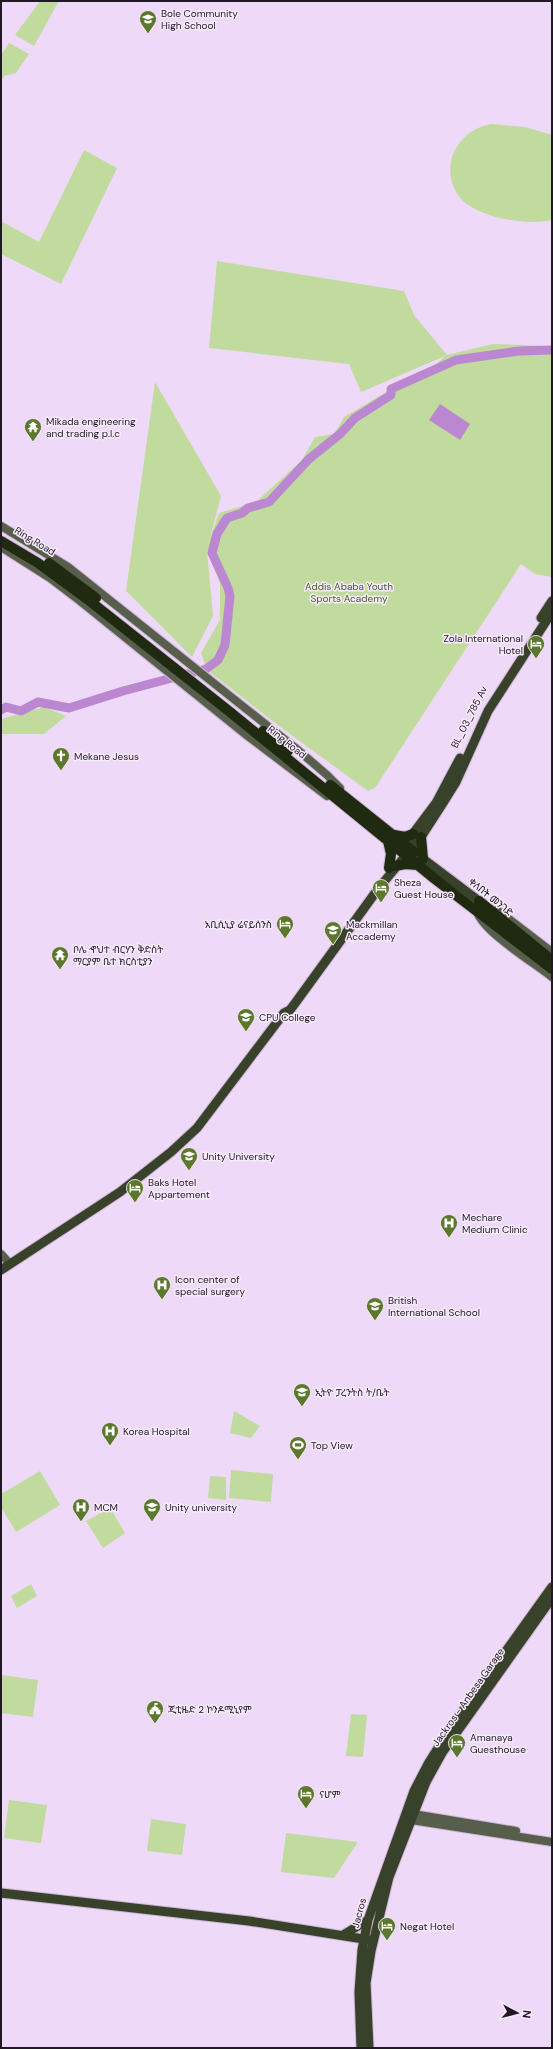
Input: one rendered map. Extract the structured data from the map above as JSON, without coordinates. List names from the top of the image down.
{
  "streets": {
    "highway": ["Ring Road", "ቀለበት መንገድ"],
    "main road": ["BL_03_785 Av", "Jackros - Anbesa Garage", "Jacros"]
  },
  "crossings": [
    ["Ring Road", "BL_03_785 Av"],
    ["Ring Road", "ቀለበት መንገድ"],
    ["Jackros - Anbesa Garage", "Jacros"]
  ],
  "parks": ["Addis Ababa Youth Sports Academy"],
  "places": {
    "school or university": [
      "Bole Community High School",
      "Mackmillan Accademy",
      "CPU College",
      "Unity University",
      "British International School",
      "ኢትዮ ፓረንትስ ት/ቤት",
      "Unity university"
    ],
    "temple": ["Mikada engineering and trading p.l.c", "ቦሌ ኆህተ ብርሃን ቅድስት ማርያም ቤተ ክርስቲያን"],
    "hotel": [
      "Zola International Hotel",
      "Sheza Guest House",
      "አቢሲኒያ ሬናይሰንስ",
      "Baks Hotel Appartement",
      "Amanaya Guesthouse",
      "ናሆም",
      "Negat Hotel"
    ],
    "church": ["Mekane Jesus"],
    "hospital": [
      "Mechare Medium Clinic",
      "Icon center of special surgery",
      "Korea Hospital",
      "MCM"
    ],
    "sports": ["Top View"],
    "public building": ["ጂቲዜድ 2 ኮንዶሚኒየም"]
  },
  "north": "right"
}
